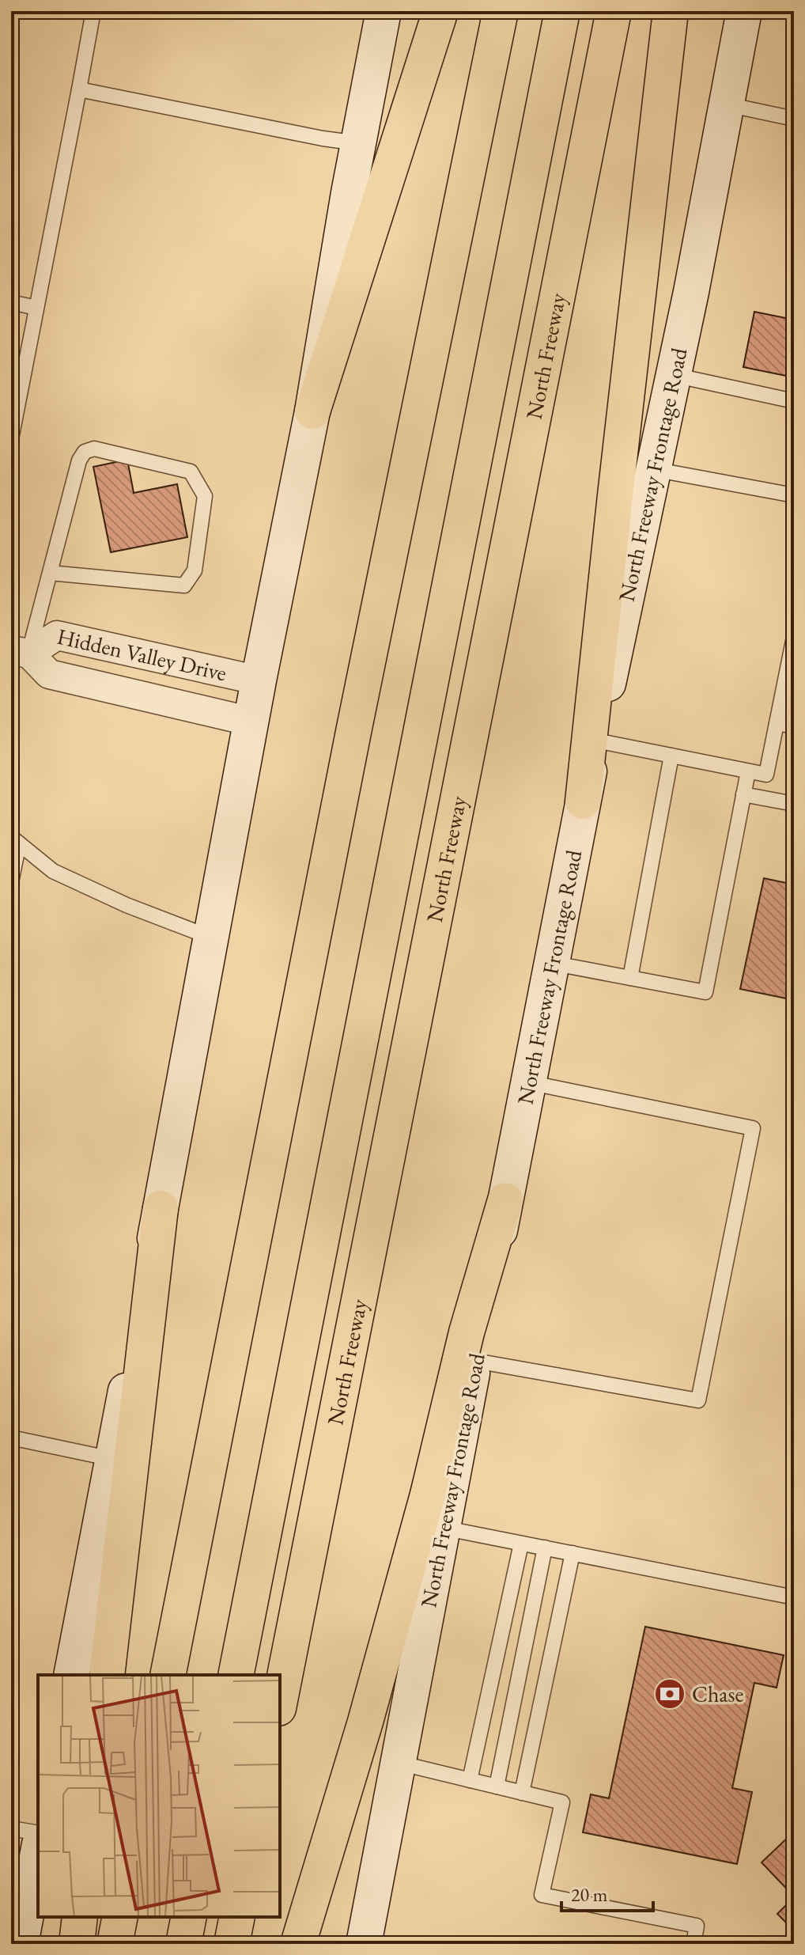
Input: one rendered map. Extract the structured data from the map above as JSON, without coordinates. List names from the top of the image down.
{
  "streets": {
    "highway": ["North Freeway"],
    "main road": ["North Freeway Frontage Road"],
    "street": ["Hidden Valley Drive"]
  },
  "places": {
    "bank": ["Chase"]
  },
  "scale_bar": "20 m"
}
